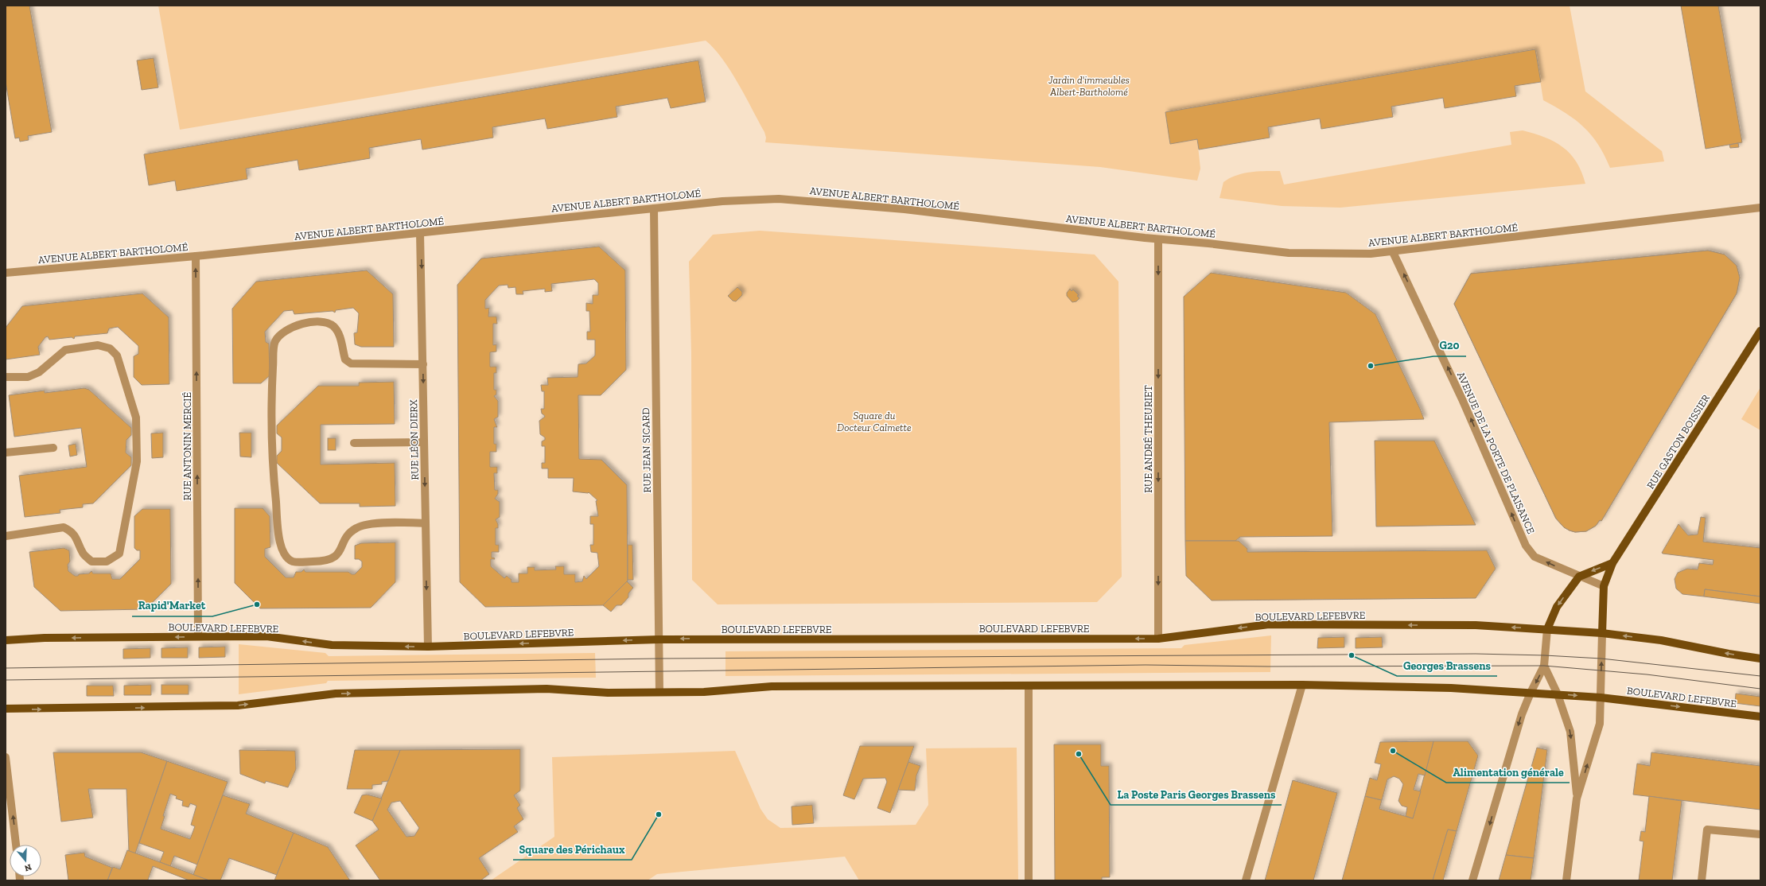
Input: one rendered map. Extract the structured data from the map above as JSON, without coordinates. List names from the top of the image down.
{
  "streets": {
    "main road": ["RUE GASTON BOISSIER", "BOULEVARD LEFEBVRE"],
    "street": [
      "AVENUE ALBERT BARTHOLOMÉ",
      "RUE ANDRÉ THEURIET",
      "RUE LÉON DIERX",
      "RUE ANTONIN MERCIÉ",
      "RUE JEAN SICARD",
      "AVENUE DE LA PORTE DE PLAISANCE"
    ]
  },
  "crossings": [
    ["AVENUE ALBERT BARTHOLOMÉ", "RUE ANDRÉ THEURIET"],
    ["AVENUE ALBERT BARTHOLOMÉ", "RUE LÉON DIERX"],
    ["AVENUE ALBERT BARTHOLOMÉ", "RUE ANTONIN MERCIÉ"],
    ["AVENUE ALBERT BARTHOLOMÉ", "RUE JEAN SICARD"],
    ["AVENUE ALBERT BARTHOLOMÉ", "AVENUE DE LA PORTE DE PLAISANCE"],
    ["RUE ANDRÉ THEURIET", "BOULEVARD LEFEBVRE"],
    ["RUE LÉON DIERX", "BOULEVARD LEFEBVRE"],
    ["RUE GASTON BOISSIER", "AVENUE DE LA PORTE DE PLAISANCE"],
    ["RUE GASTON BOISSIER", "BOULEVARD LEFEBVRE"],
    ["RUE ANTONIN MERCIÉ", "BOULEVARD LEFEBVRE"],
    ["RUE JEAN SICARD", "BOULEVARD LEFEBVRE"]
  ],
  "one_way": [
    "RUE ANDRÉ THEURIET",
    "RUE LÉON DIERX",
    "RUE ANTONIN MERCIÉ",
    "AVENUE DE LA PORTE DE PLAISANCE"
  ],
  "parks": ["Jardin d'immeubles Albert-Bartholomé", "Square du Docteur Calmette"],
  "places": [
    "G20",
    "Rapid'Market",
    "Georges Brassens",
    "Alimentation générale",
    "La Poste Paris Georges Brassens",
    "Square des Périchaux"
  ],
  "north": "bottom"
}
